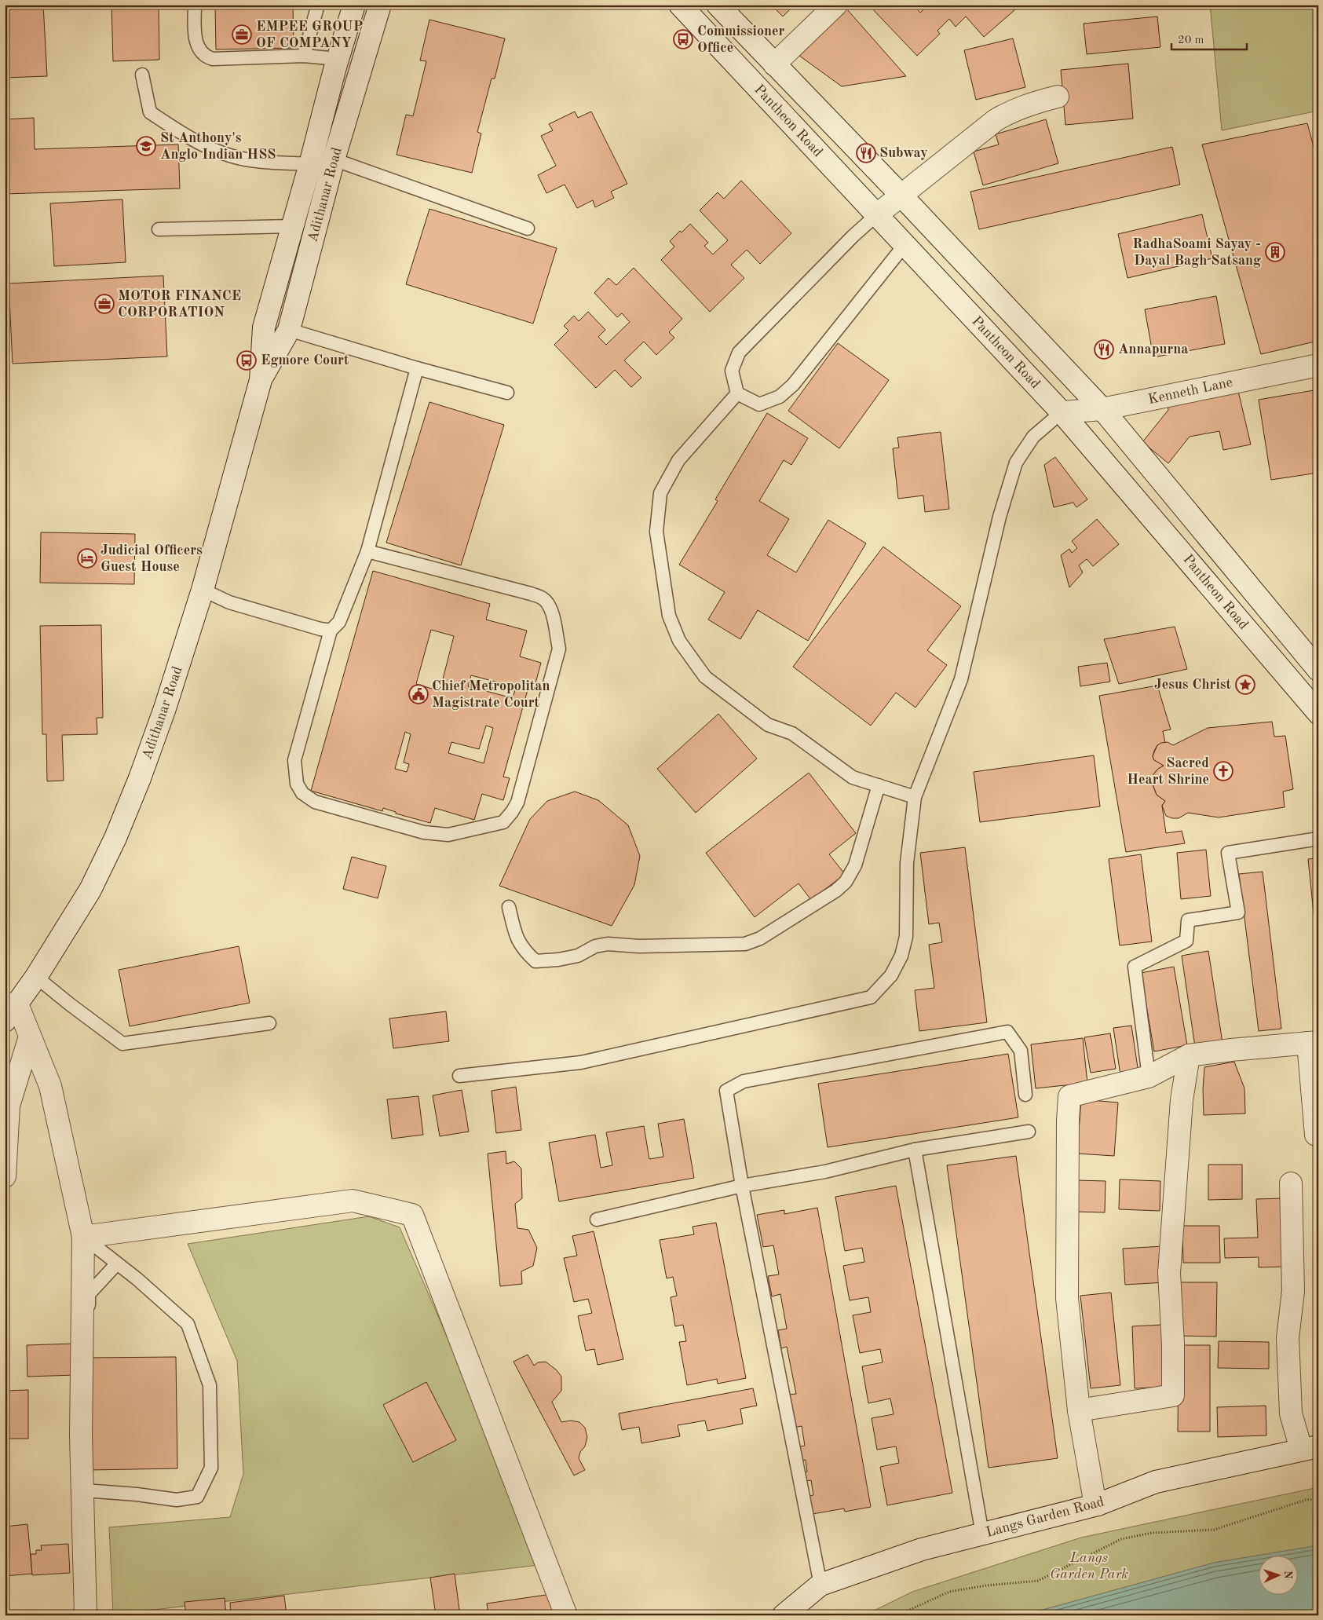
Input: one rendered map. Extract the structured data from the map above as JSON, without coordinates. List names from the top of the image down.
{
  "streets": {
    "street": [
      "Pantheon Road",
      "Adithanar Road",
      "Kenneth Lane",
      "Langs Garden Road"
    ]
  },
  "crossings": [
    ["Pantheon Road", "Kenneth Lane"]
  ],
  "parks": ["Langs Garden Park"],
  "places": {
    "office": ["EMPEE GROUP OF COMPANY", "MOTOR FINANCE CORPORATION"],
    "bus stop": ["Commissioner Office", "Egmore Court"],
    "school or university": ["St Anthony's Anglo Indian HSS"],
    "restaurant": ["Subway", "Annapurna"],
    "building": ["RadhaSoami Sayay - Dayal Bagh Satsang"],
    "hotel": ["Judicial Officers Guest House"],
    "place": ["Jesus Christ"],
    "public building": ["Chief Metropolitan Magistrate Court"],
    "church": ["Sacred Heart Shrine"]
  },
  "scale_bar": "20 m",
  "north": "right"
}
